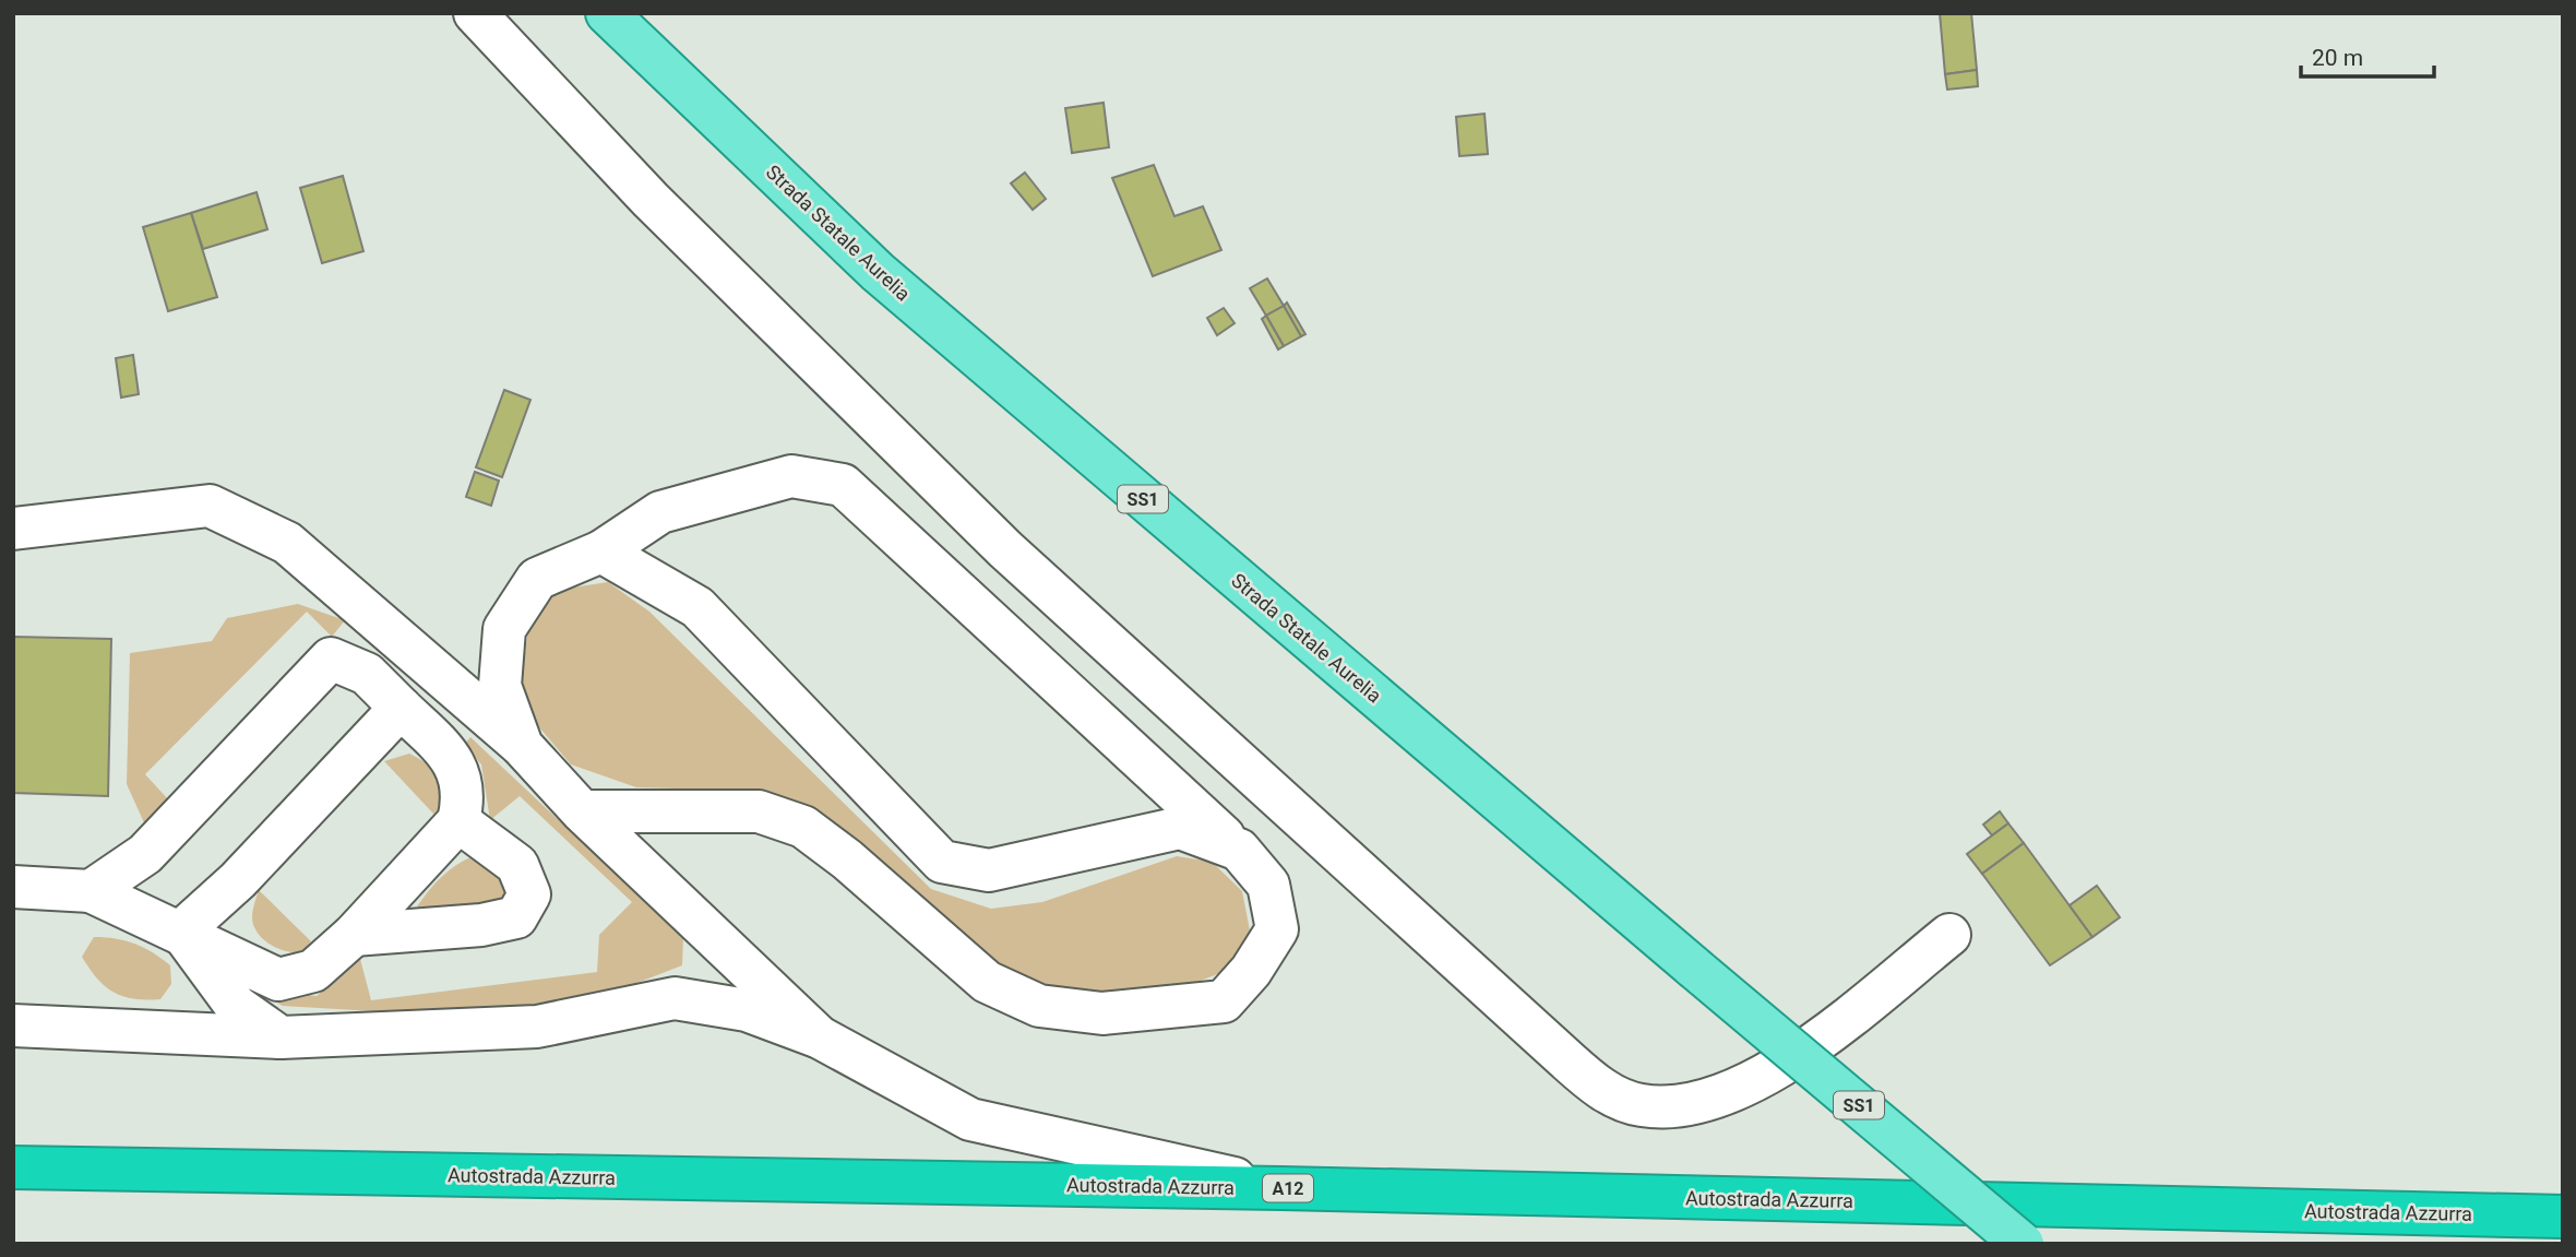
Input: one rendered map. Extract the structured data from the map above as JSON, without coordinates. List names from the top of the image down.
{
  "streets": {
    "highway": ["Autostrada Azzurra", "A12"],
    "main road": ["Strada Statale Aurelia", "SS1"]
  },
  "scale_bar": "20 m"
}
